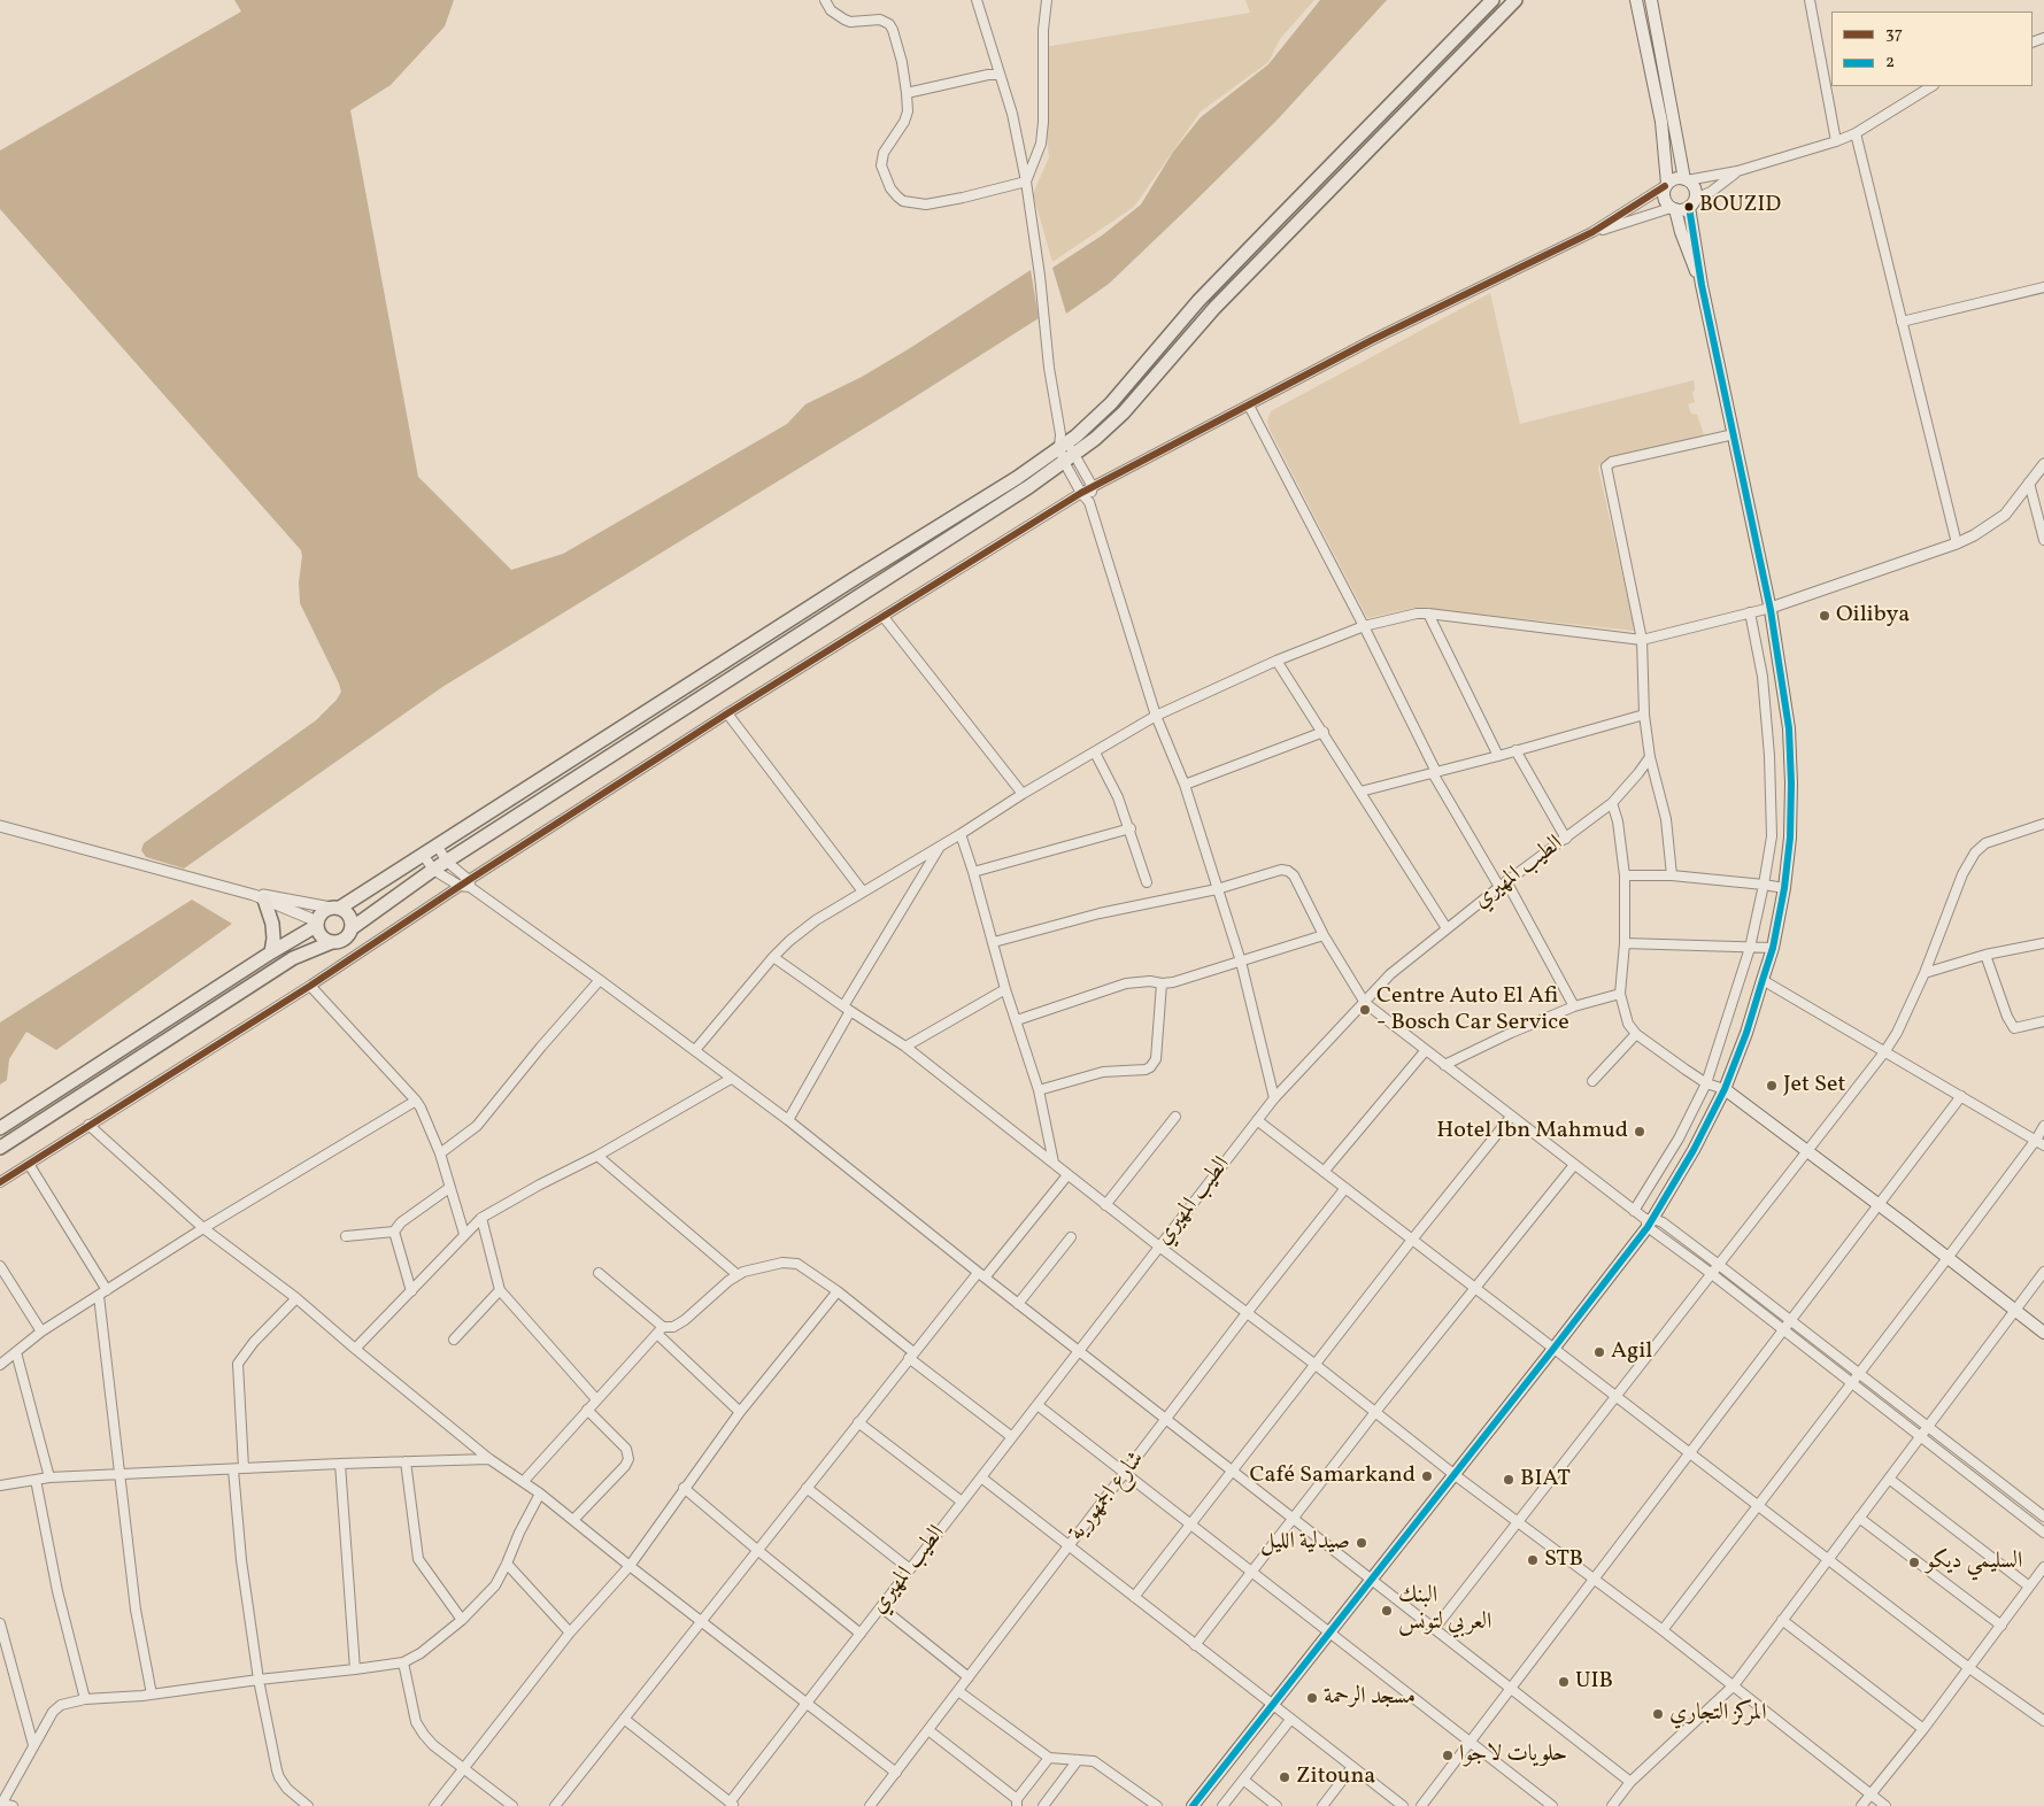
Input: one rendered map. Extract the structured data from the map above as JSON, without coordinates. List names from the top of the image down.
{
  "streets": {
    "street": ["الطيب المهيري", "شارع الجمهورية"]
  },
  "places": [
    "BOUZID",
    "Oilibya",
    "Centre Auto El Afi - Bosch Car Service",
    "Jet Set",
    "Hotel Ibn Mahmud",
    "Agil",
    "Café Samarkand",
    "BIAT",
    "صيدلية الليل",
    "STB",
    "السليمي ديكو",
    "البنك العربي لتونس",
    "UIB",
    "مسجد الرحمة",
    "المركز التجاري",
    "حلويات لاجوا",
    "Zitouna"
  ],
  "lines": ["transit line 37", "transit line 2"],
  "legend": ["37", "2"]
}
